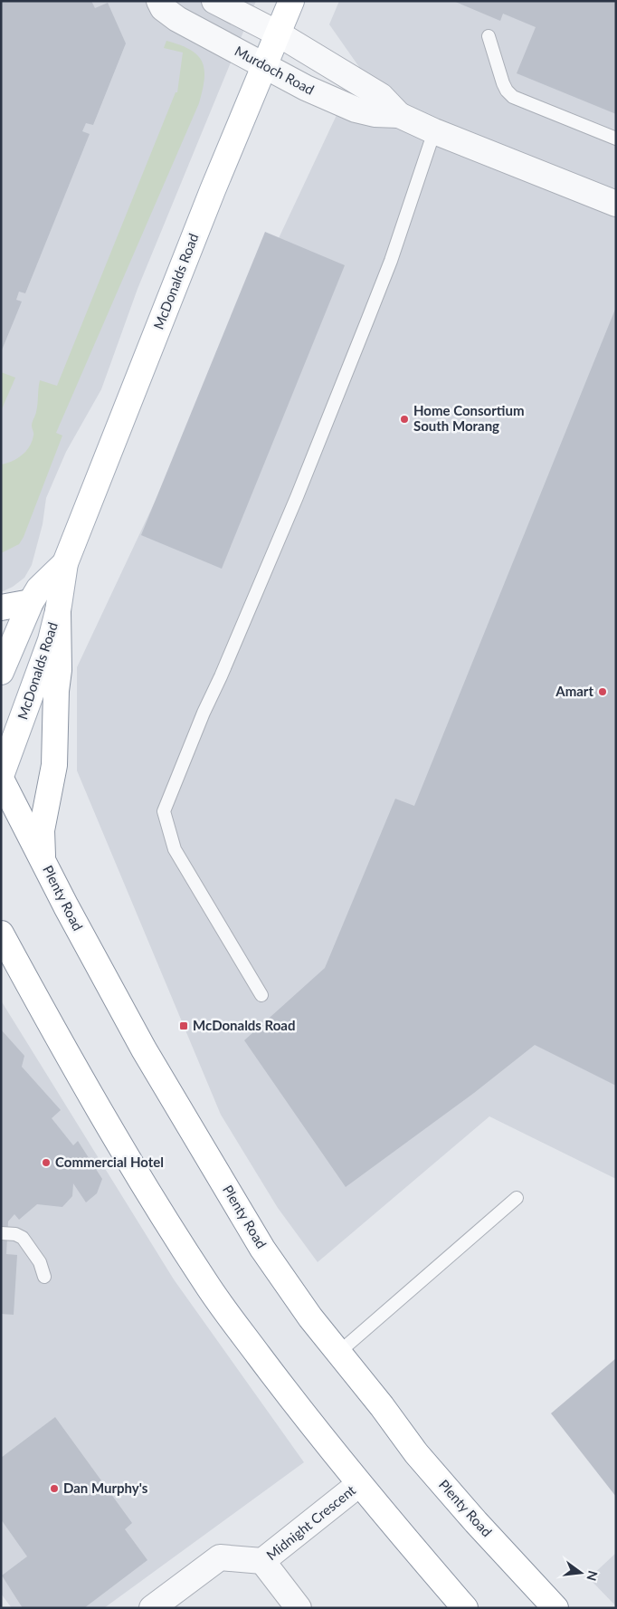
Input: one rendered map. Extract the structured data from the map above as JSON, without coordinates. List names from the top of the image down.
{
  "streets": {
    "main road": ["McDonalds Road", "Plenty Road"],
    "street": ["Murdoch Road", "Midnight Crescent"]
  },
  "crossings": [
    ["Murdoch Road", "McDonalds Road"],
    ["McDonalds Road", "Plenty Road"]
  ],
  "places": {
    "other": [
      "Home Consortium South Morang",
      "Amart",
      "Commercial Hotel",
      "Dan Murphy's"
    ],
    "transit": ["McDonalds Road"]
  },
  "north": "right"
}
